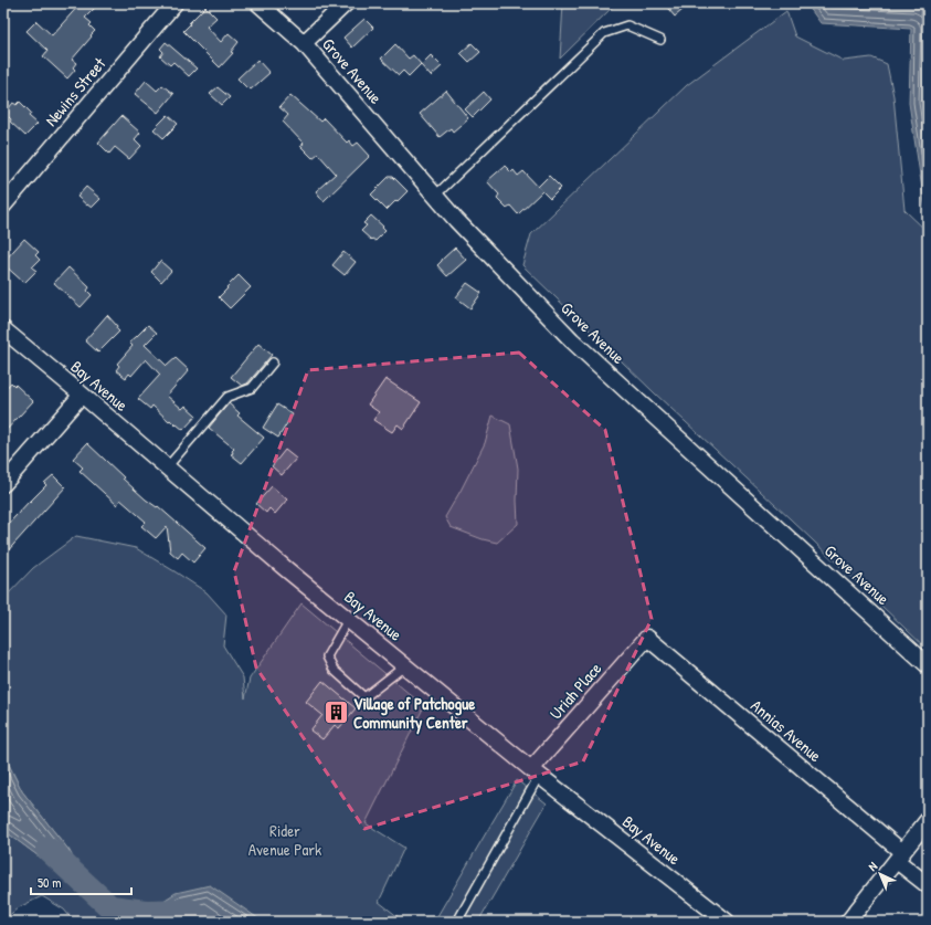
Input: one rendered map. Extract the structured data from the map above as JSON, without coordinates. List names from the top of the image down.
{
  "streets": {
    "street": [
      "Grove Avenue",
      "Newins Street",
      "Bay Avenue",
      "Uriah Place",
      "Annias Avenue"
    ]
  },
  "crossings": [
    ["Bay Avenue", "Uriah Place"],
    ["Uriah Place", "Annias Avenue"]
  ],
  "parks": ["Rider Avenue Park"],
  "places": {
    "building": ["Village of Patchogue Community Center"]
  },
  "scale_bar": "50 m",
  "north": "top left"
}
